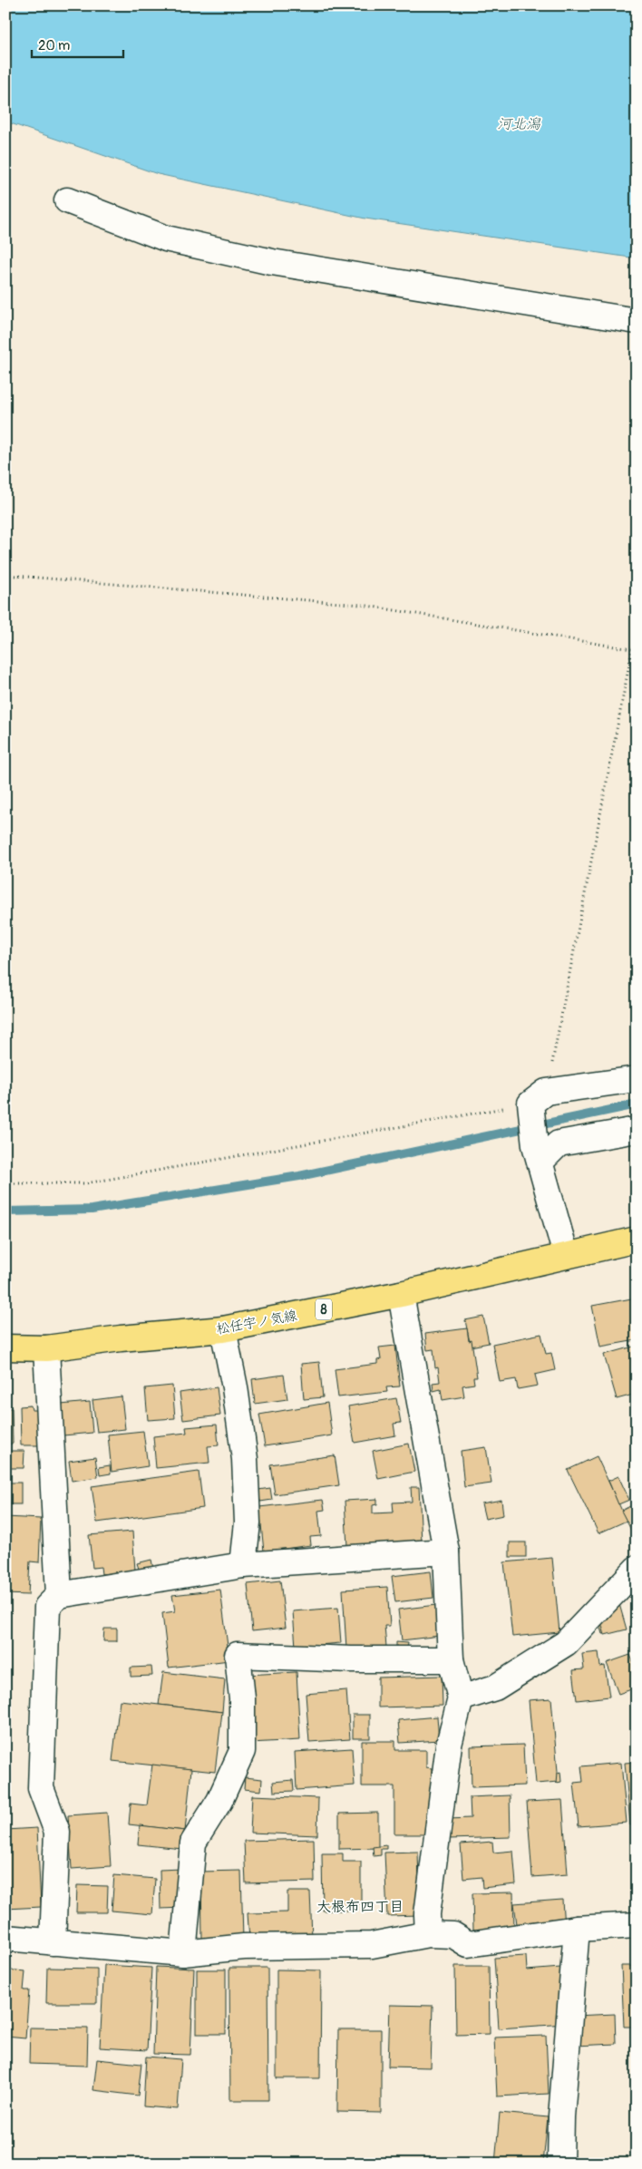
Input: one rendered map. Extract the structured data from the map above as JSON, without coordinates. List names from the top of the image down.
{
  "streets": {
    "main road": ["8", "松任宇ノ気線"]
  },
  "districts": ["大根布四丁目"],
  "water": ["河北潟"],
  "scale_bar": "20 m"
}
